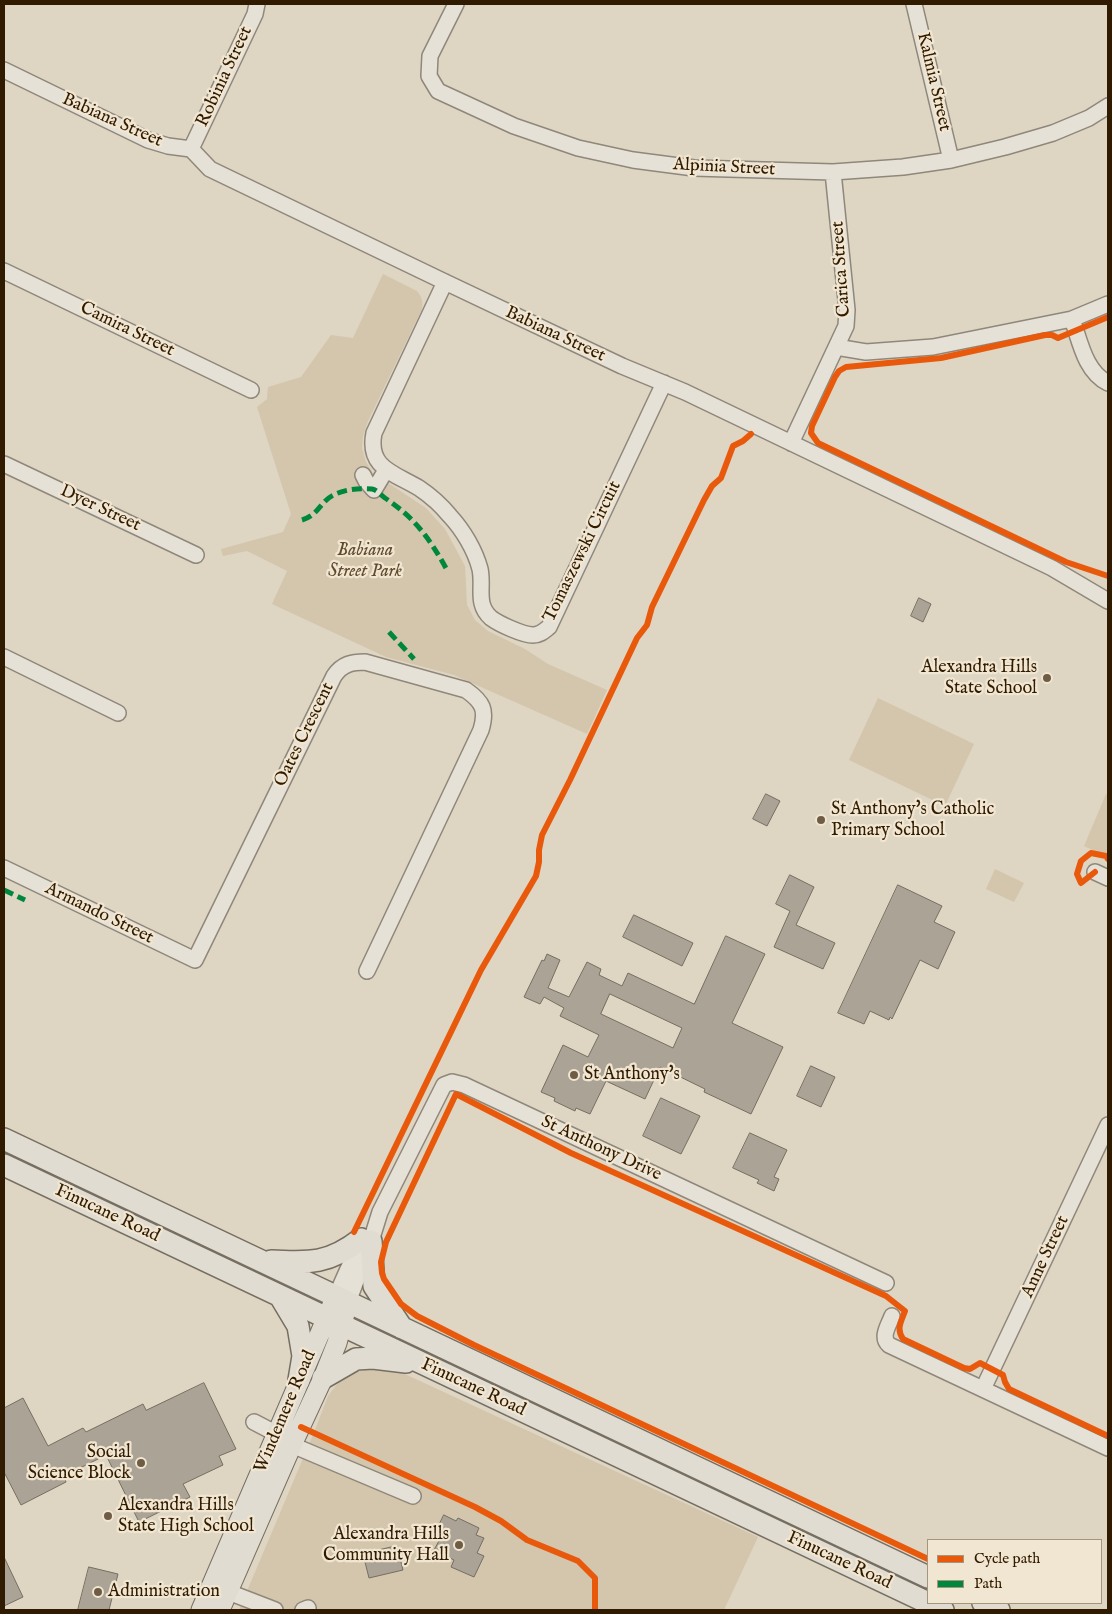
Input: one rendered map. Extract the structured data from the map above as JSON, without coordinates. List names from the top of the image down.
{
  "streets": {
    "highway": ["Finucane Road"],
    "main road": ["Windemere Road"],
    "street": [
      "Robinia Street",
      "Kalmia Street",
      "Babiana Street",
      "Alpinia Street",
      "Carica Street",
      "Camira Street",
      "Dyer Street",
      "Tomaszewski Circuit",
      "Oates Crescent",
      "Armando Street",
      "St Anthony Drive",
      "Anne Street"
    ]
  },
  "crossings": [
    ["Robinia Street", "Babiana Street"],
    ["Kalmia Street", "Alpinia Street"],
    ["Babiana Street", "Carica Street"],
    ["Babiana Street", "Tomaszewski Circuit"],
    ["Alpinia Street", "Carica Street"],
    ["Oates Crescent", "Armando Street"],
    ["St Anthony Drive", "Finucane Road"],
    ["St Anthony Drive", "Windemere Road"],
    ["Finucane Road", "Windemere Road"]
  ],
  "parks": ["Babiana Street Park"],
  "places": [
    "Alexandra Hills State School",
    "St Anthony's Catholic Primary School",
    "St Anthony's",
    "Social Science Block",
    "Alexandra Hills State High School",
    "Alexandra Hills Community Hall",
    "Administration"
  ],
  "legend": ["Cycle path", "Path"]
}
